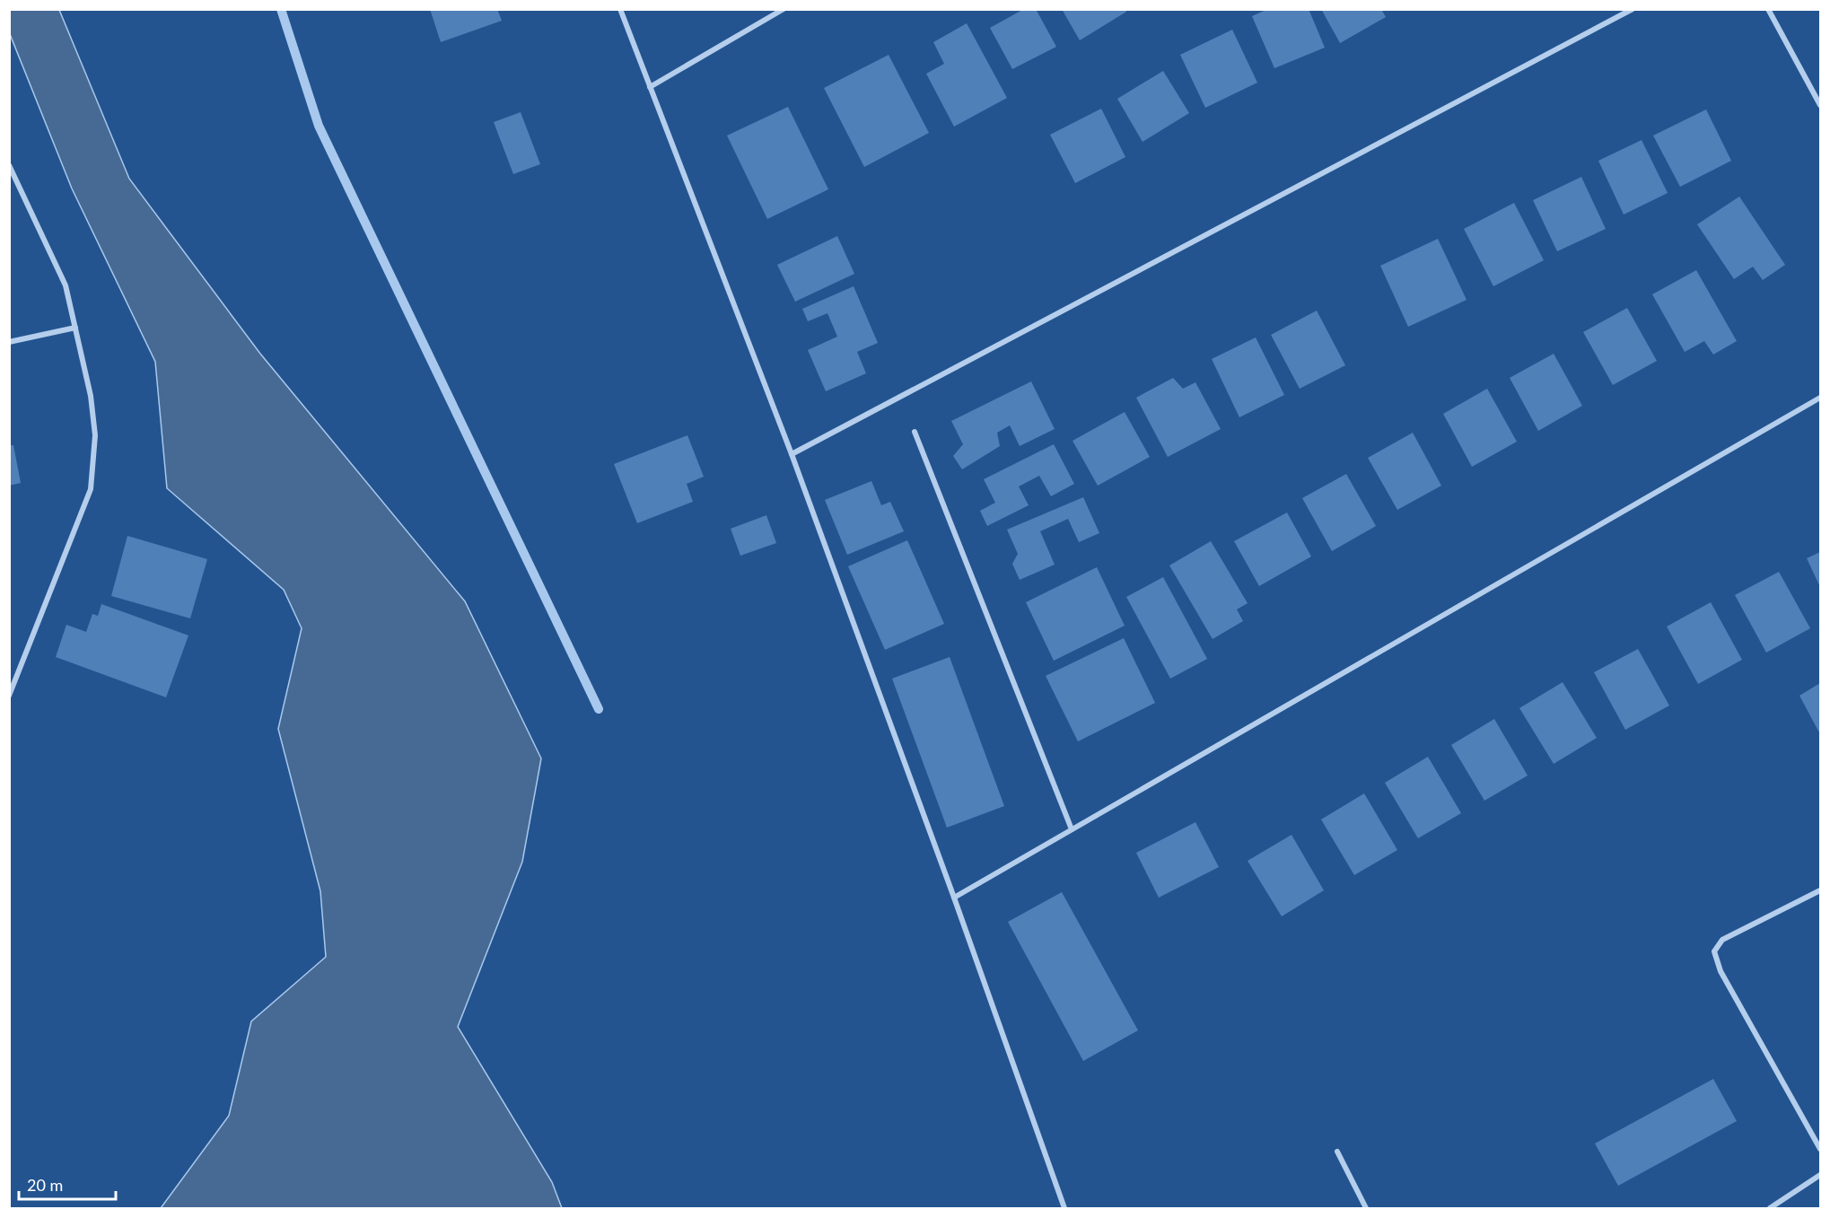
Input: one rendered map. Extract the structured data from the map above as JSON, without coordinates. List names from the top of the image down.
{
  "scale_bar": "20 m"
}
